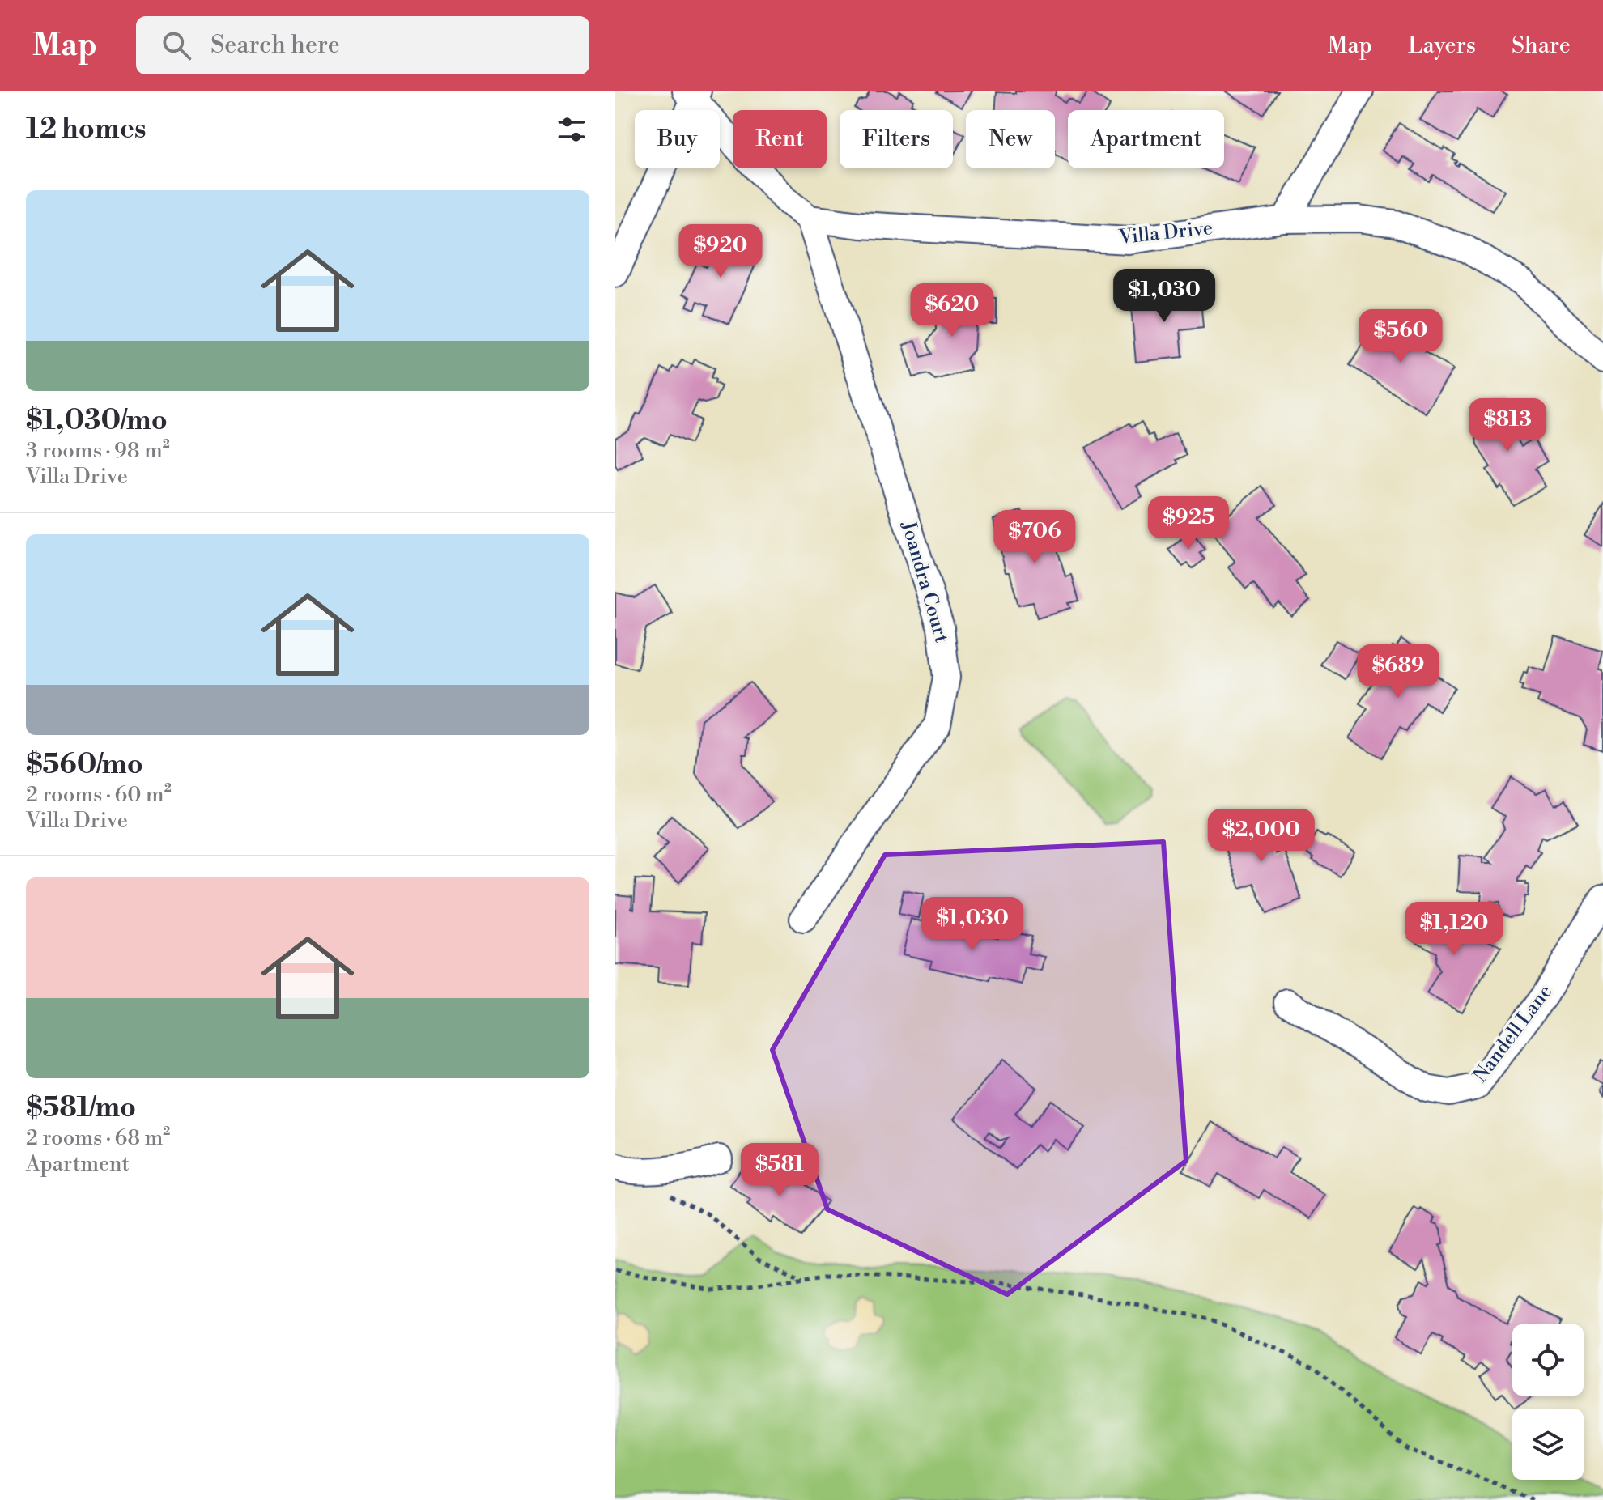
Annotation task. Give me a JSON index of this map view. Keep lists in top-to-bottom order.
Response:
{
  "streets": {
    "street": ["Villa Drive", "Joandra Court", "Nandell Lane"]
  },
  "crossings": [
    ["Villa Drive", "Joandra Court"]
  ],
  "page": {
    "header": "Map",
    "search": "Search here",
    "nav": ["Map", "Layers", "Share"],
    "heading": "12 homes",
    "chip": [
      "Buy",
      "Rent",
      "Filters",
      "New",
      "Apartment"
    ],
    "list": [
      {
        "name": "$1,030/mo",
        "note": "3 rooms · 98 m² · Villa Drive"
      },
      {
        "name": "$560/mo",
        "note": "2 rooms · 60 m² · Villa Drive"
      },
      {
        "name": "$581/mo",
        "note": "2 rooms · 68 m² · Apartment"
      }
    ],
    "price": [
      "$920",
      "$1,030",
      "$620",
      "$560",
      "$813",
      "$925",
      "$706",
      "$689",
      "$2,000",
      "$1,030",
      "$1,120",
      "$581"
    ]
  }
}
